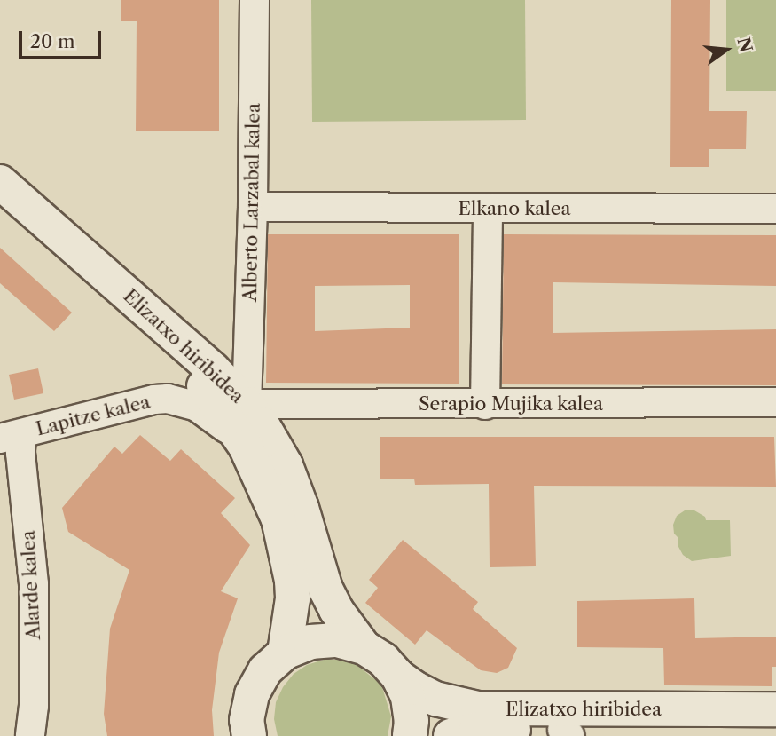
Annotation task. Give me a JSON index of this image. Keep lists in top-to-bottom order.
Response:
{
  "streets": {
    "main road": ["Elizatxo hiribidea"],
    "street": [
      "Alberto Larzabal kalea",
      "Elkano kalea",
      "Serapio Mujika kalea",
      "Lapitze kalea",
      "Alarde kalea"
    ]
  },
  "crossings": [
    ["Alberto Larzabal kalea", "Elkano kalea"],
    ["Alberto Larzabal kalea", "Elizatxo hiribidea"],
    ["Alberto Larzabal kalea", "Serapio Mujika kalea"],
    ["Elizatxo hiribidea", "Serapio Mujika kalea"],
    ["Elizatxo hiribidea", "Lapitze kalea"],
    ["Lapitze kalea", "Alarde kalea"]
  ],
  "scale_bar": "20 m",
  "north": "right"
}
